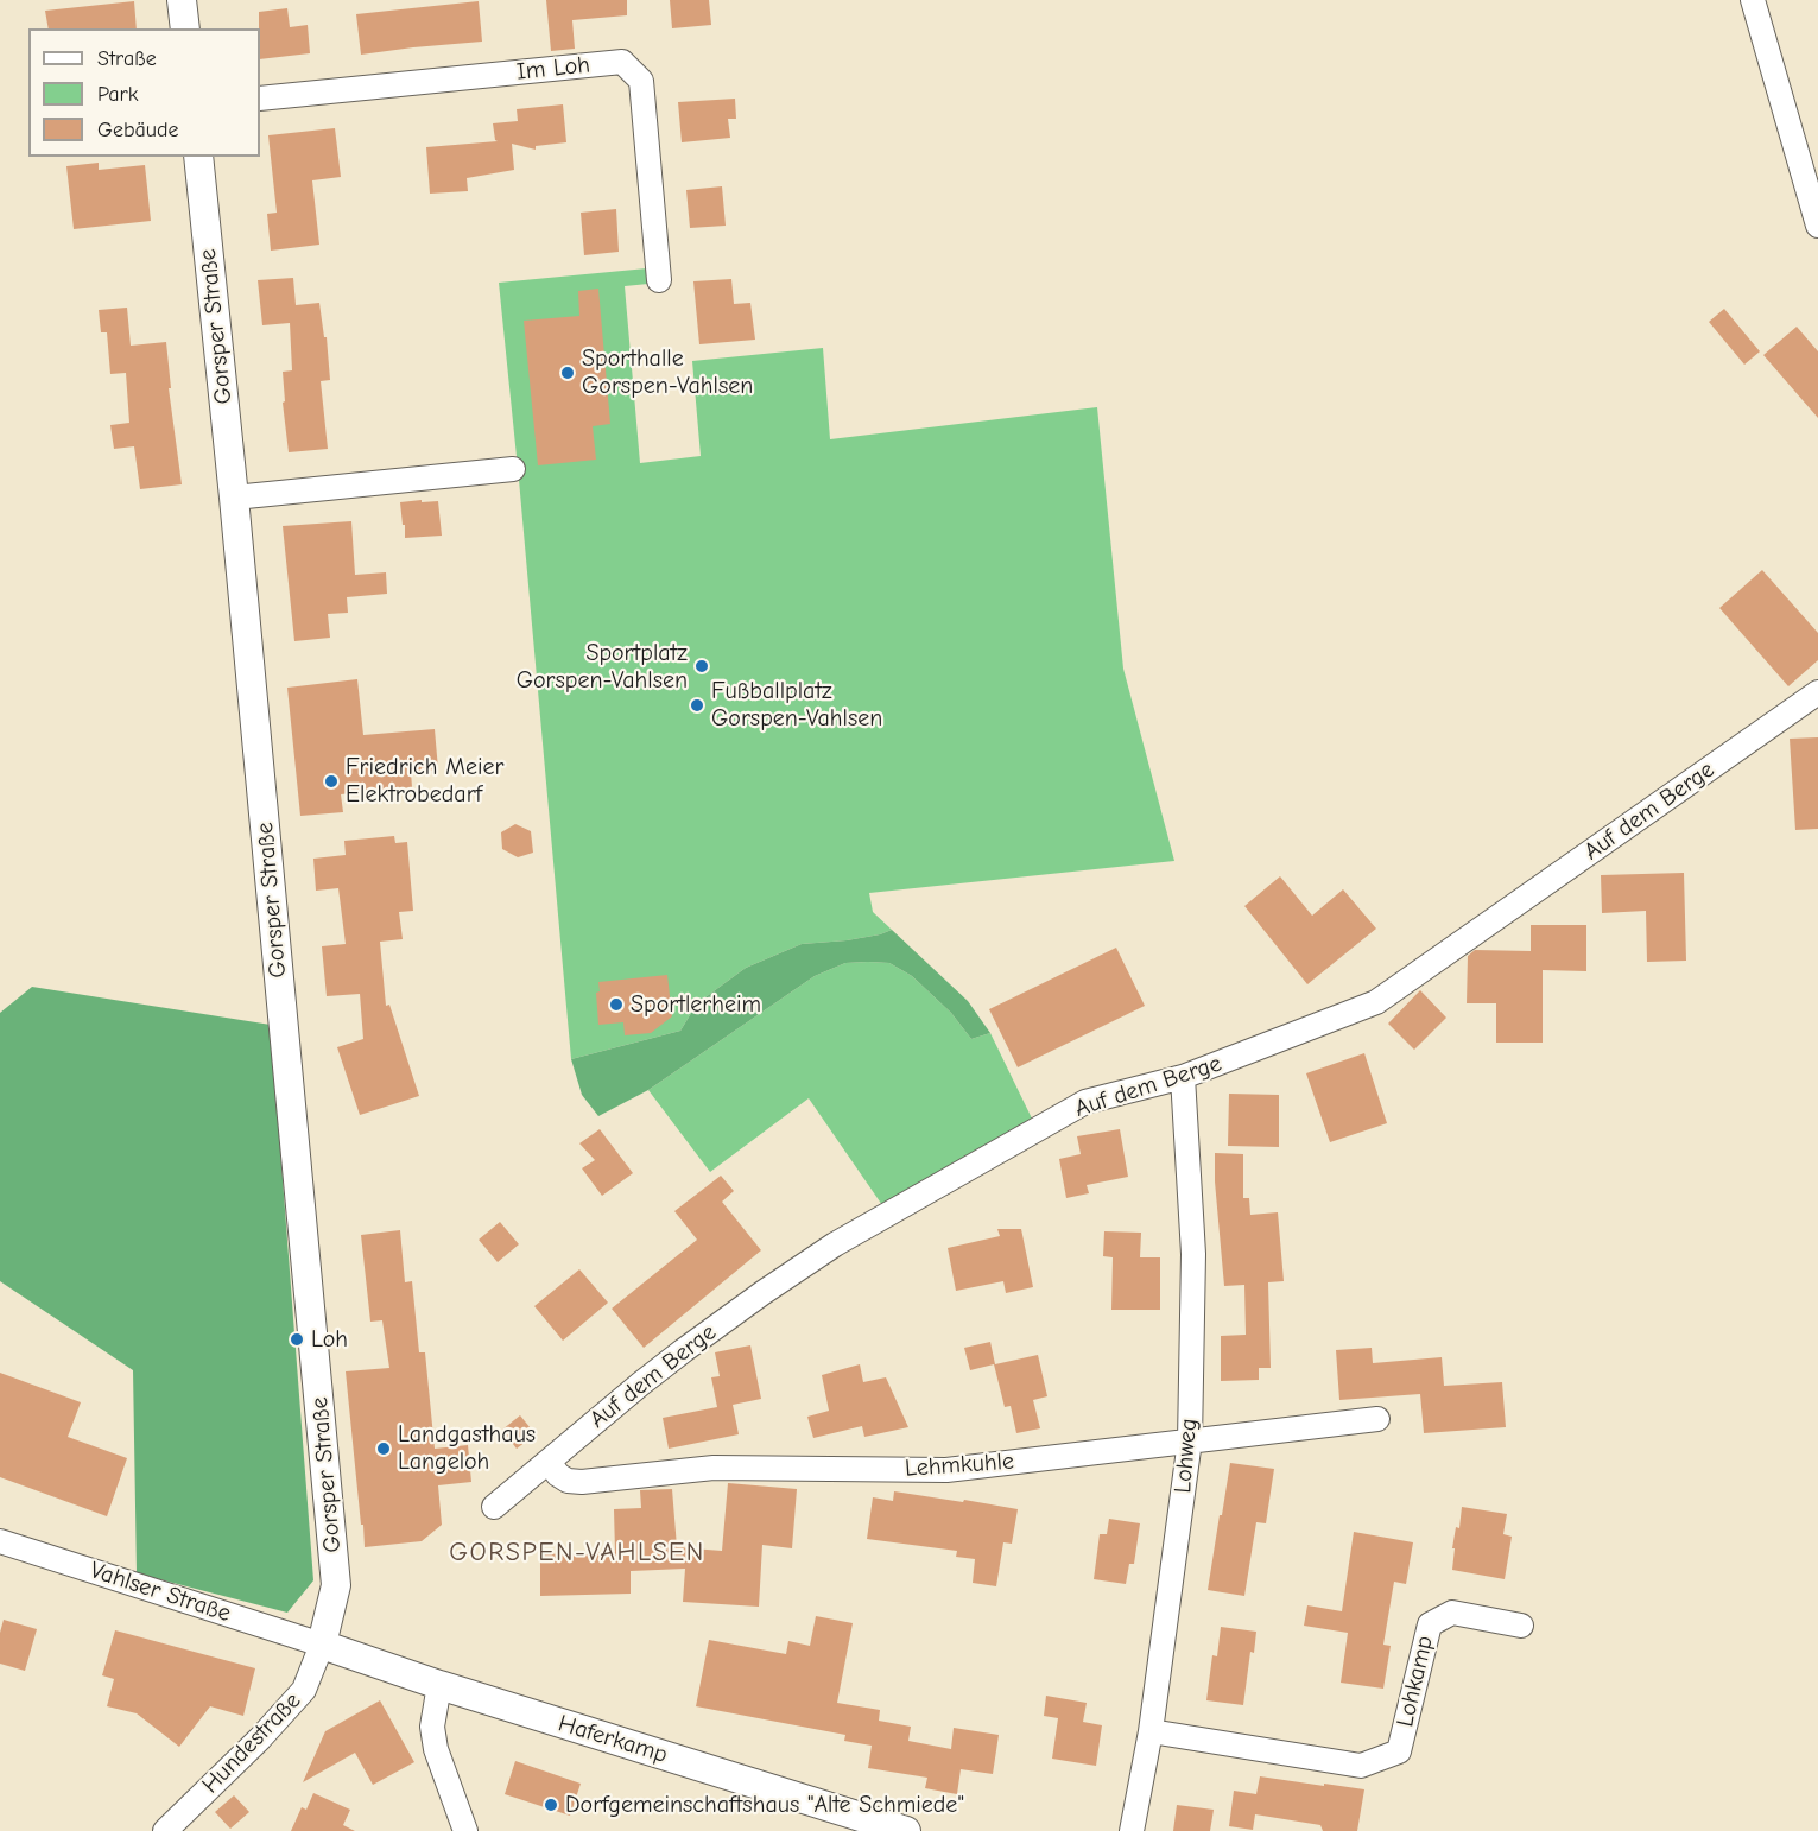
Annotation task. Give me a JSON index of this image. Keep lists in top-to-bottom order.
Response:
{
  "streets": {
    "street": [
      "Im Loh",
      "Gorsper Straße",
      "Auf dem Berge",
      "Lohweg",
      "Lehmkuhle",
      "Vahlser Straße",
      "Lohkamp",
      "Haferkamp",
      "Hundestraße"
    ]
  },
  "crossings": [
    ["Gorsper Straße", "Vahlser Straße"],
    ["Gorsper Straße", "Haferkamp"],
    ["Gorsper Straße", "Hundestraße"],
    ["Auf dem Berge", "Lohweg"],
    ["Auf dem Berge", "Lehmkuhle"],
    ["Lohweg", "Lehmkuhle"],
    ["Lohweg", "Lohkamp"],
    ["Vahlser Straße", "Haferkamp"],
    ["Vahlser Straße", "Hundestraße"],
    ["Haferkamp", "Hundestraße"]
  ],
  "districts": ["GORSPEN-VAHLSEN"],
  "places": [
    "Sporthalle Gorspen-Vahlsen",
    "Sportplatz Gorspen-Vahlsen",
    "Fußballplatz Gorspen-Vahlsen",
    "Friedrich Meier Elektrobedarf",
    "Sportlerheim",
    "Loh",
    "Landgasthaus Langeloh",
    "Dorfgemeinschaftshaus \"Alte Schmiede\""
  ],
  "legend": ["Straße", "Park", "Gebäude"]
}
